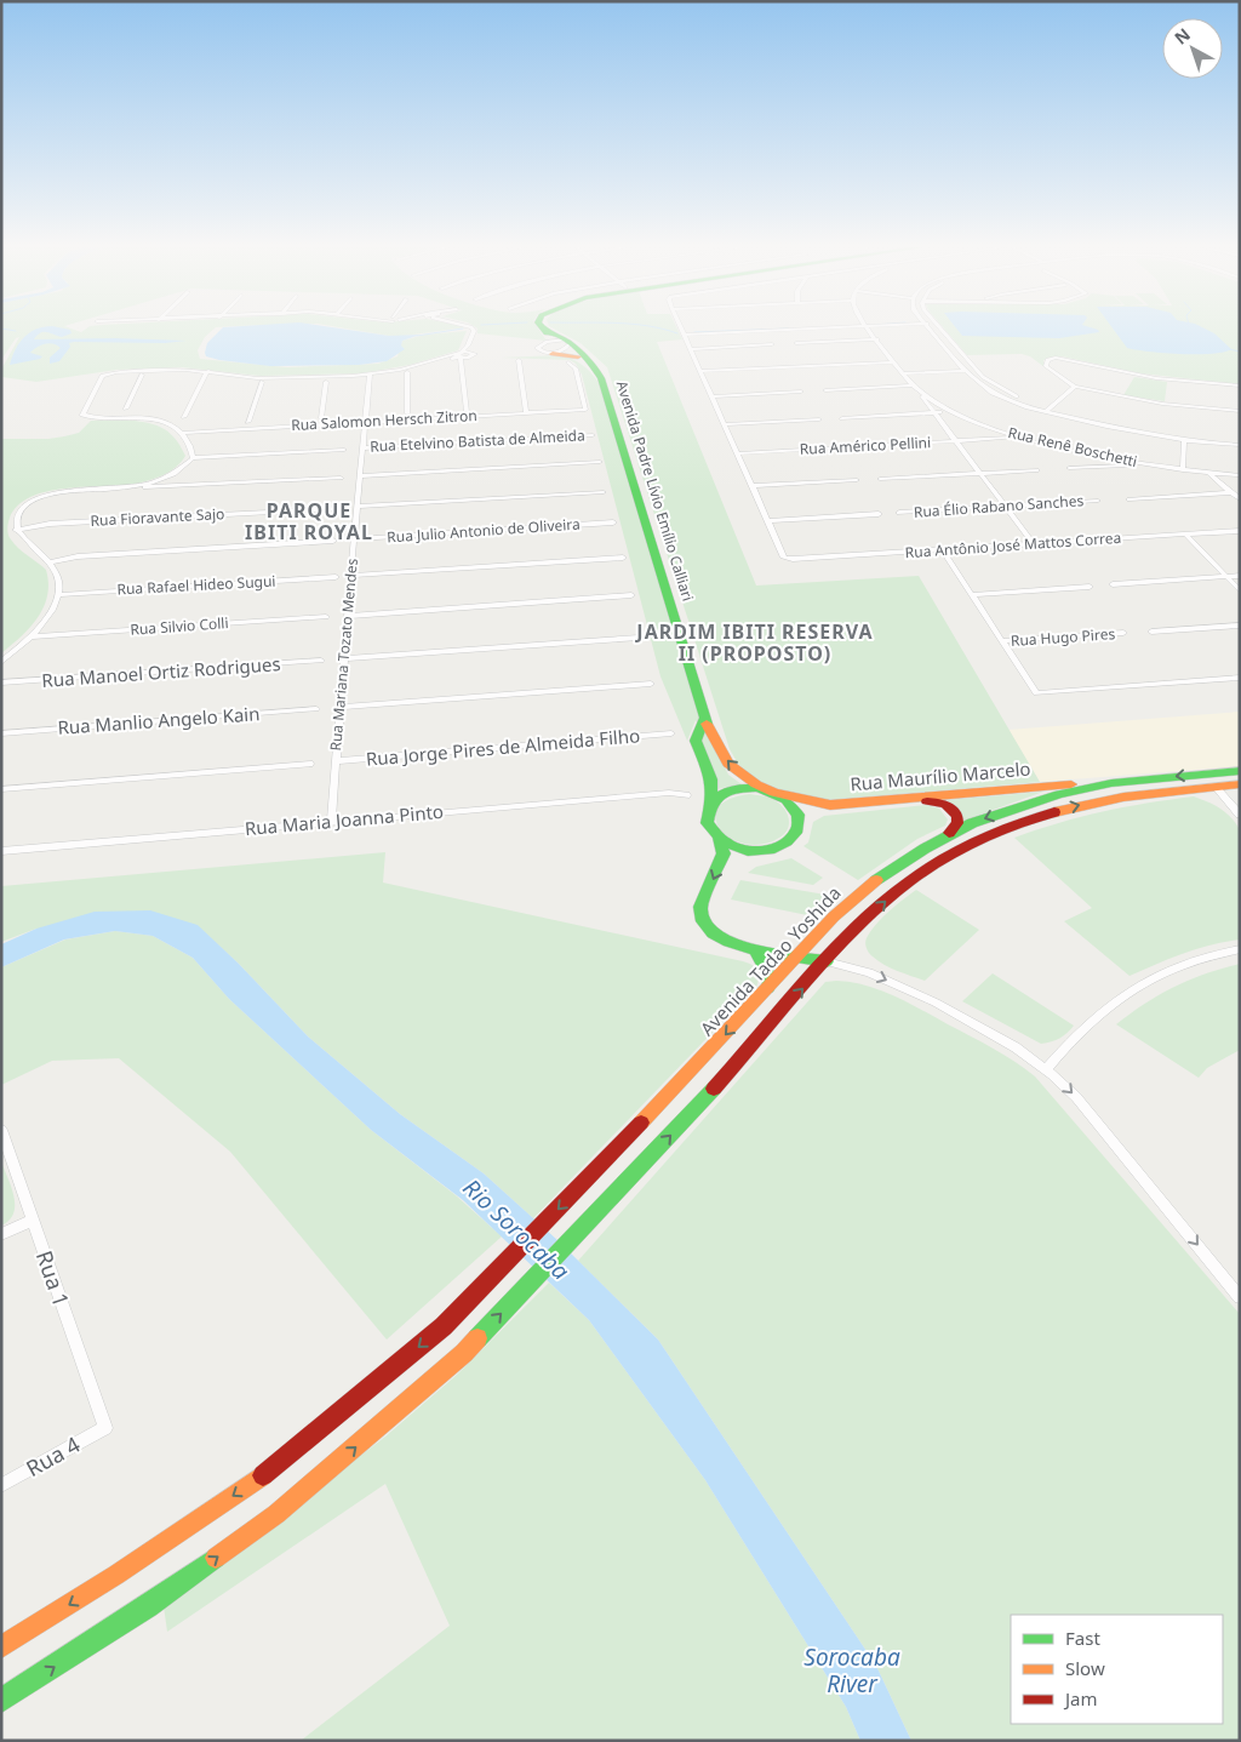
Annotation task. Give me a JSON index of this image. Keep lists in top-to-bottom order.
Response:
{
  "streets": {
    "street": [
      "Rua Salomon Hersch Zitron",
      "Rua Etelvino Batista de Almeida",
      "Rua Américo Pellini",
      "Rua Renê Boschetti",
      "Avenida Padre Lívio Emílio Calliari",
      "Rua Élio Rabano Sanches",
      "Rua Fioravante Sajo",
      "Rua Julio Antonio de Oliveira",
      "Rua Antônio José Mattos Correa",
      "Rua Rafael Hideo Sugui",
      "Rua Silvio Colli",
      "Rua Hugo Pires",
      "Rua Mariana Tozato Mendes",
      "Rua Manoel Ortiz Rodrigues",
      "Rua Manlio Angelo Kain",
      "Rua Jorge Pires de Almeida Filho",
      "Rua Maurílio Marcelo",
      "Rua Maria Joanna Pinto",
      "Avenida Tadao Yoshida",
      "Rua 1",
      "Rua 4"
    ]
  },
  "crossings": [
    ["Rua Salomon Hersch Zitron", "Avenida Padre Lívio Emílio Calliari"],
    ["Rua Salomon Hersch Zitron", "Rua Mariana Tozato Mendes"],
    ["Rua Etelvino Batista de Almeida", "Rua Mariana Tozato Mendes"],
    ["Rua Américo Pellini", "Rua Renê Boschetti"],
    ["Avenida Padre Lívio Emílio Calliari", "Rua Maurílio Marcelo"],
    ["Rua Julio Antonio de Oliveira", "Rua Mariana Tozato Mendes"],
    ["Rua Mariana Tozato Mendes", "Rua Jorge Pires de Almeida Filho"],
    ["Rua Mariana Tozato Mendes", "Rua Maria Joanna Pinto"],
    ["Rua Maurílio Marcelo", "Avenida Tadao Yoshida"],
    ["Rua 1", "Rua 4"]
  ],
  "districts": ["PARQUE IBITI ROYAL", "JARDIM IBITI RESERVA II (PROPOSTO)"],
  "water": ["Rio Sorocaba", "Sorocaba River"],
  "legend": ["Fast", "Slow", "Jam"],
  "north": "top left"
}
